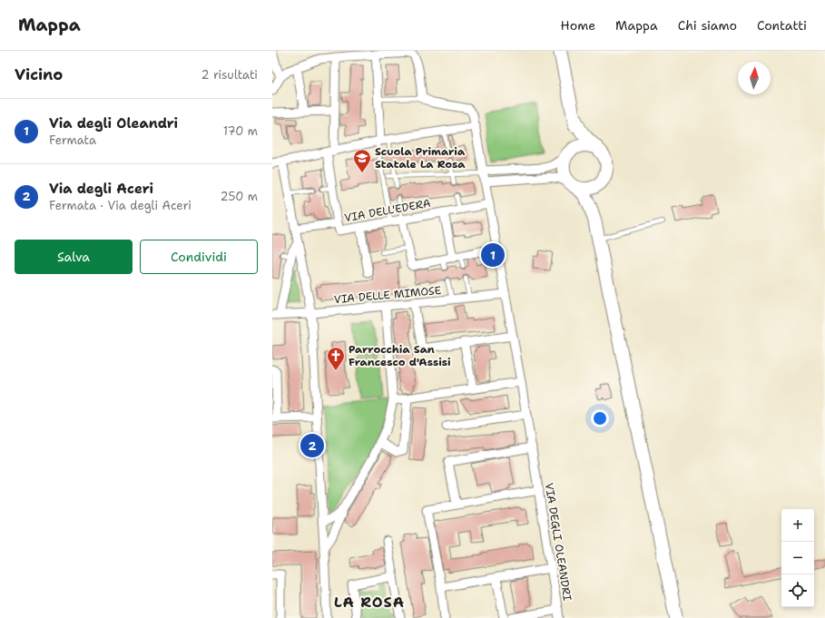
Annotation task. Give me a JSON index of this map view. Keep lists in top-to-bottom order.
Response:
{
  "streets": {
    "street": ["VIA DELL'EDERA", "VIA DELLE MIMOSE", "VIA DEGLI OLEANDRI"]
  },
  "crossings": [
    ["VIA DELL'EDERA", "VIA DEGLI OLEANDRI"],
    ["VIA DELLE MIMOSE", "VIA DEGLI OLEANDRI"]
  ],
  "districts": ["LA ROSA"],
  "places": {
    "school or university": ["Scuola Primaria Statale La Rosa"],
    "church": ["Parrocchia San Francesco d'Assisi"]
  },
  "north": "top",
  "page": {
    "header": "Mappa",
    "nav": [
      "Home",
      "Mappa",
      "Chi siamo",
      "Contatti"
    ],
    "heading": ["Vicino", "2 risultati"],
    "list": [
      {
        "mark": "1",
        "name": "Via degli Oleandri",
        "note": "Fermata",
        "value": "170 m"
      },
      {
        "mark": "2",
        "name": "Via degli Aceri",
        "note": "Fermata · Via degli Aceri",
        "value": "250 m"
      }
    ],
    "buttons": ["Salva", "Condividi"],
    "pins": ["1", "2"],
    "map_buttons": ["+", "−"]
  }
}
